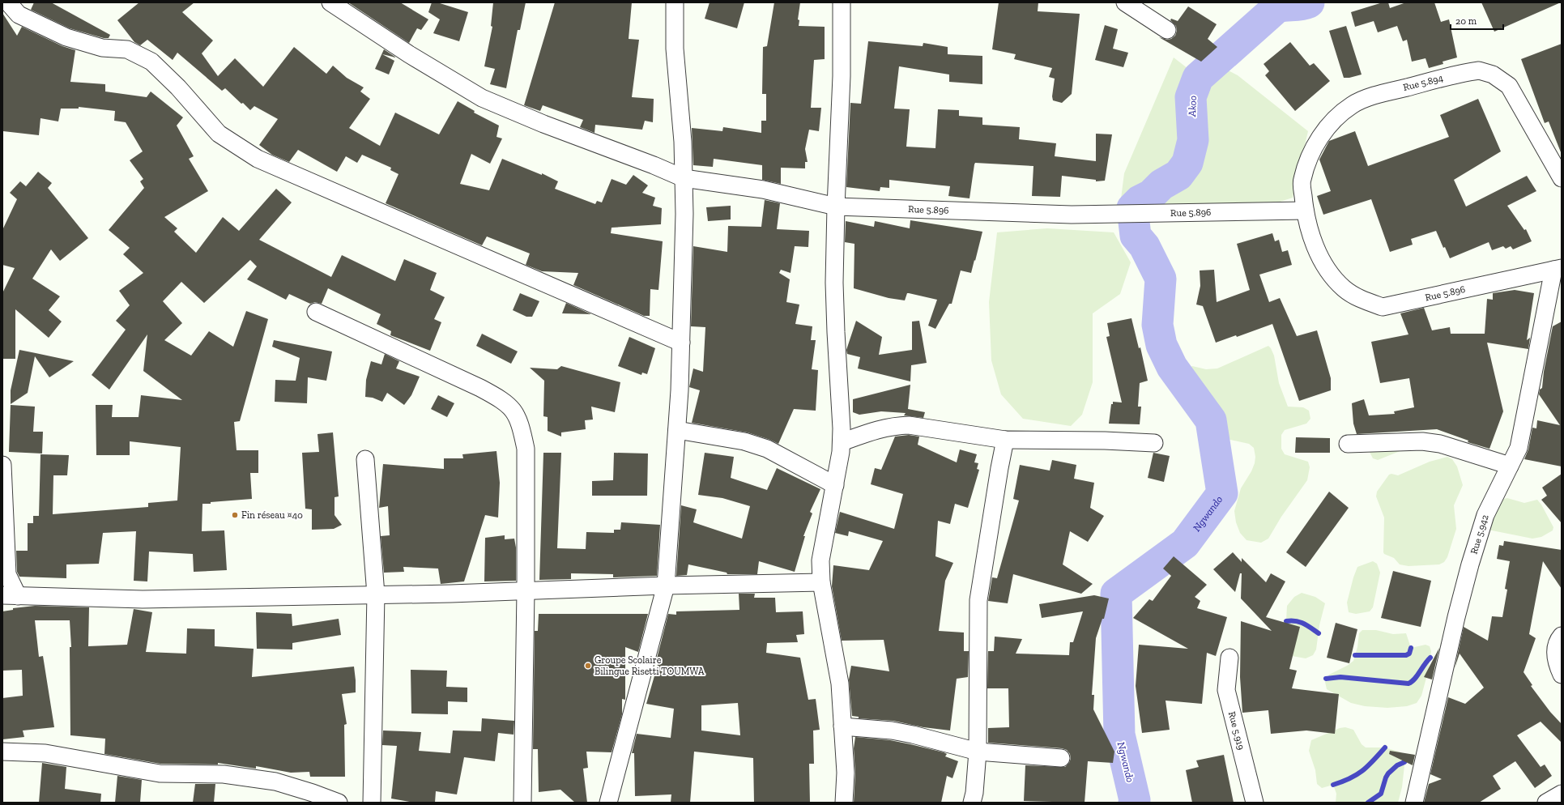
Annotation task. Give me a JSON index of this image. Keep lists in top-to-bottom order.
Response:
{
  "streets": {
    "street": [
      "Rue 5.894",
      "Rue 5.896",
      "Rue 5.942",
      "Rue 5.919"
    ]
  },
  "crossings": [
    ["Rue 5.894", "Rue 5.896"],
    ["Rue 5.896", "Rue 5.942"]
  ],
  "water": ["Akoo", "Ngwando"],
  "places": ["Fin réseau ¤40", "Groupe Scolaire Bilingue Risetti TOUMWA"],
  "scale_bar": "20 m"
}
